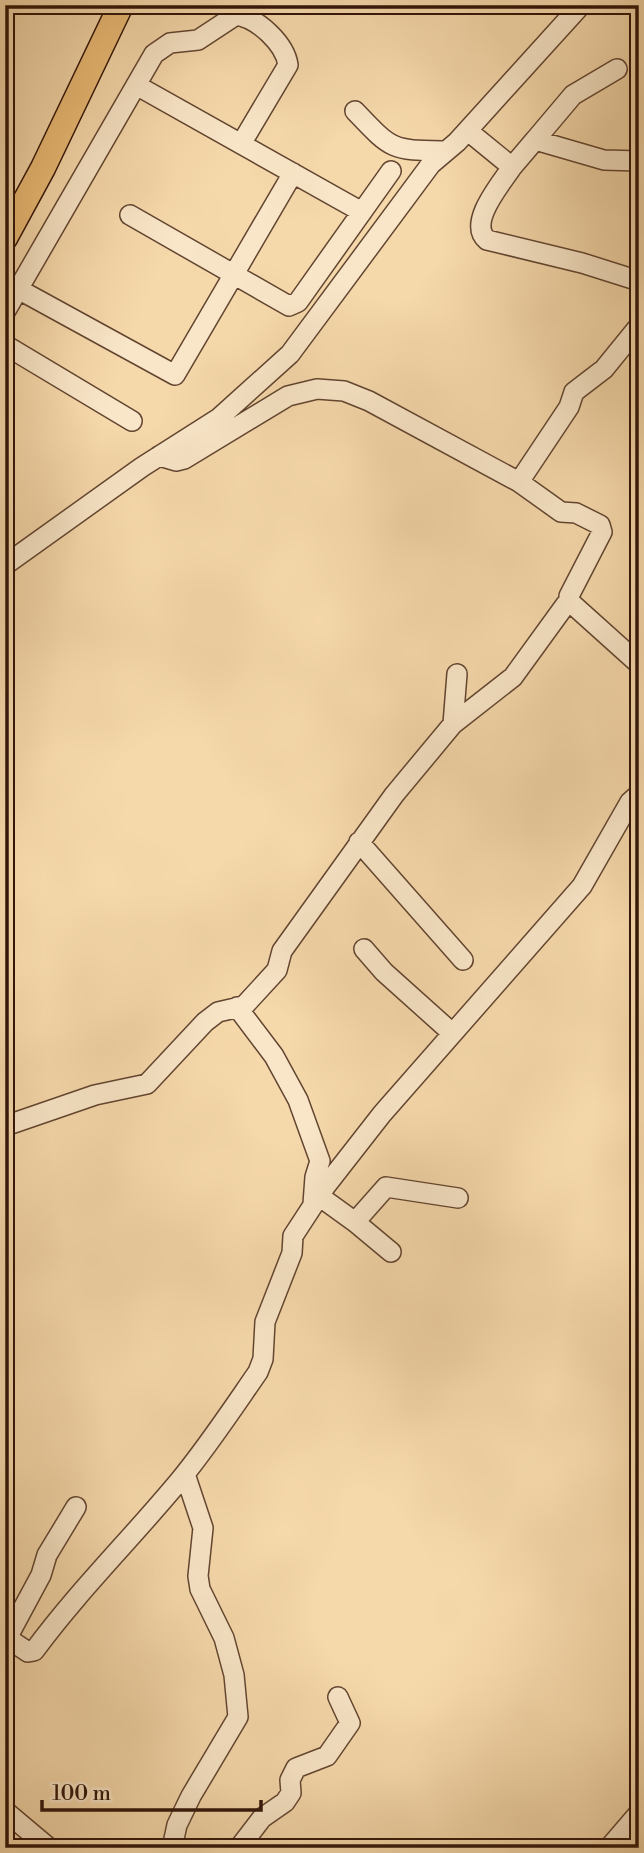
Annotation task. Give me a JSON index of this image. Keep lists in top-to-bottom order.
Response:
{
  "scale_bar": "100 m"
}
